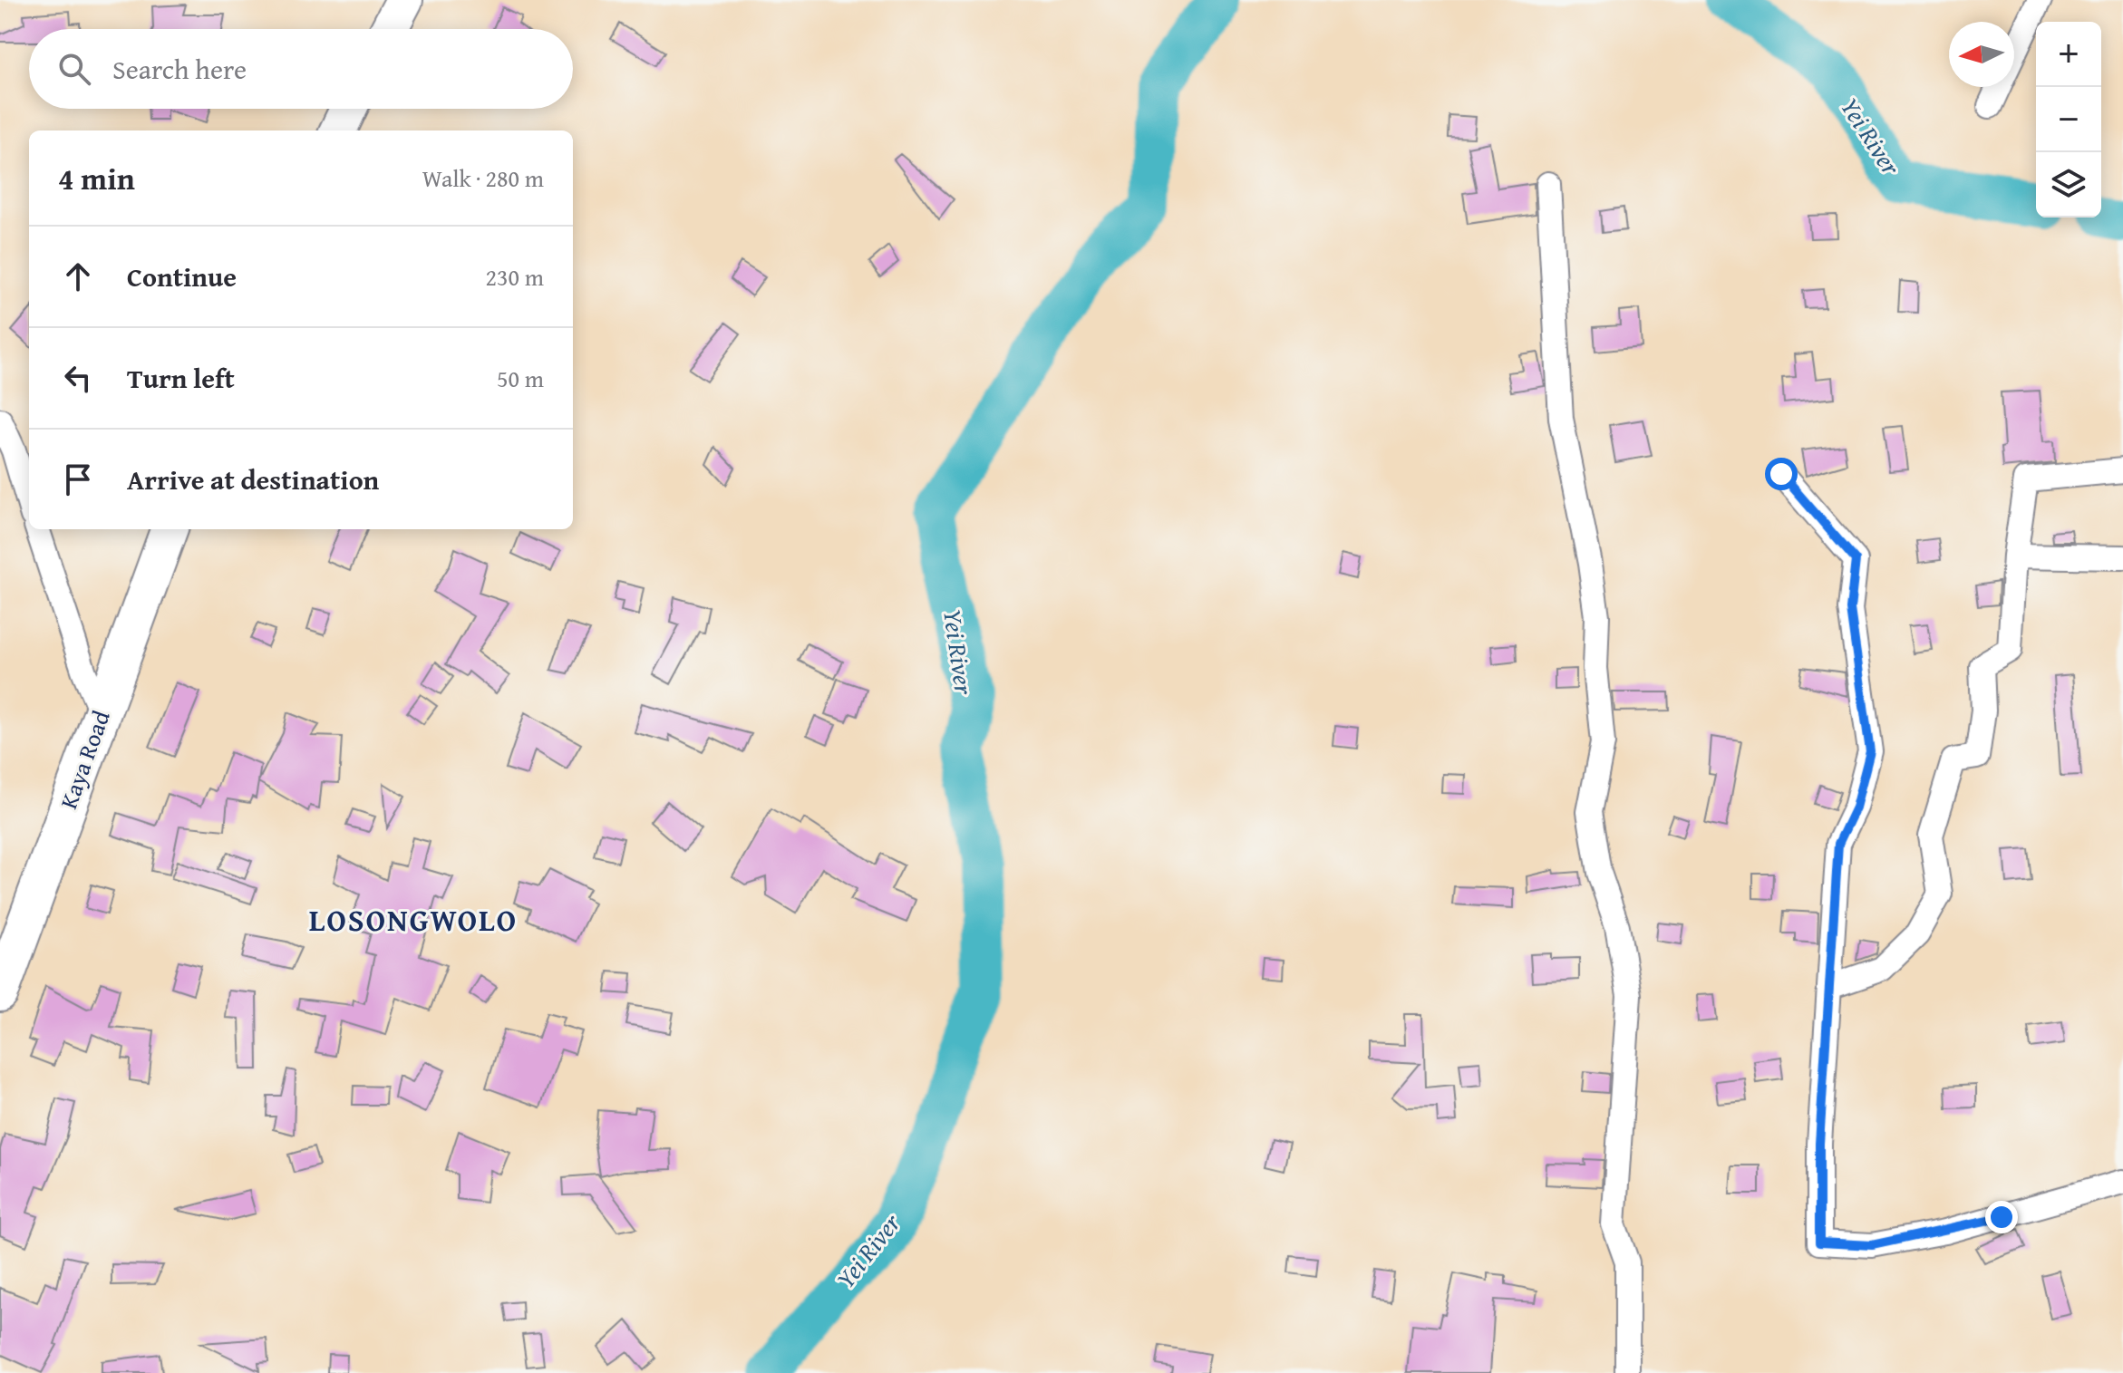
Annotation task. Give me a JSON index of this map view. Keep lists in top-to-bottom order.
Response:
{
  "streets": {
    "main road": ["Kaya Road"]
  },
  "districts": ["LOSONGWOLO"],
  "water": ["Yei River"],
  "north": "left",
  "page": {
    "map_buttons": ["+", "−"],
    "search": "Search here",
    "heading": ["4 min", "Walk · 280 m"],
    "list": [
      ["Continue", "230 m"],
      ["Turn left", "50 m"],
      "Arrive at destination"
    ]
  }
}
